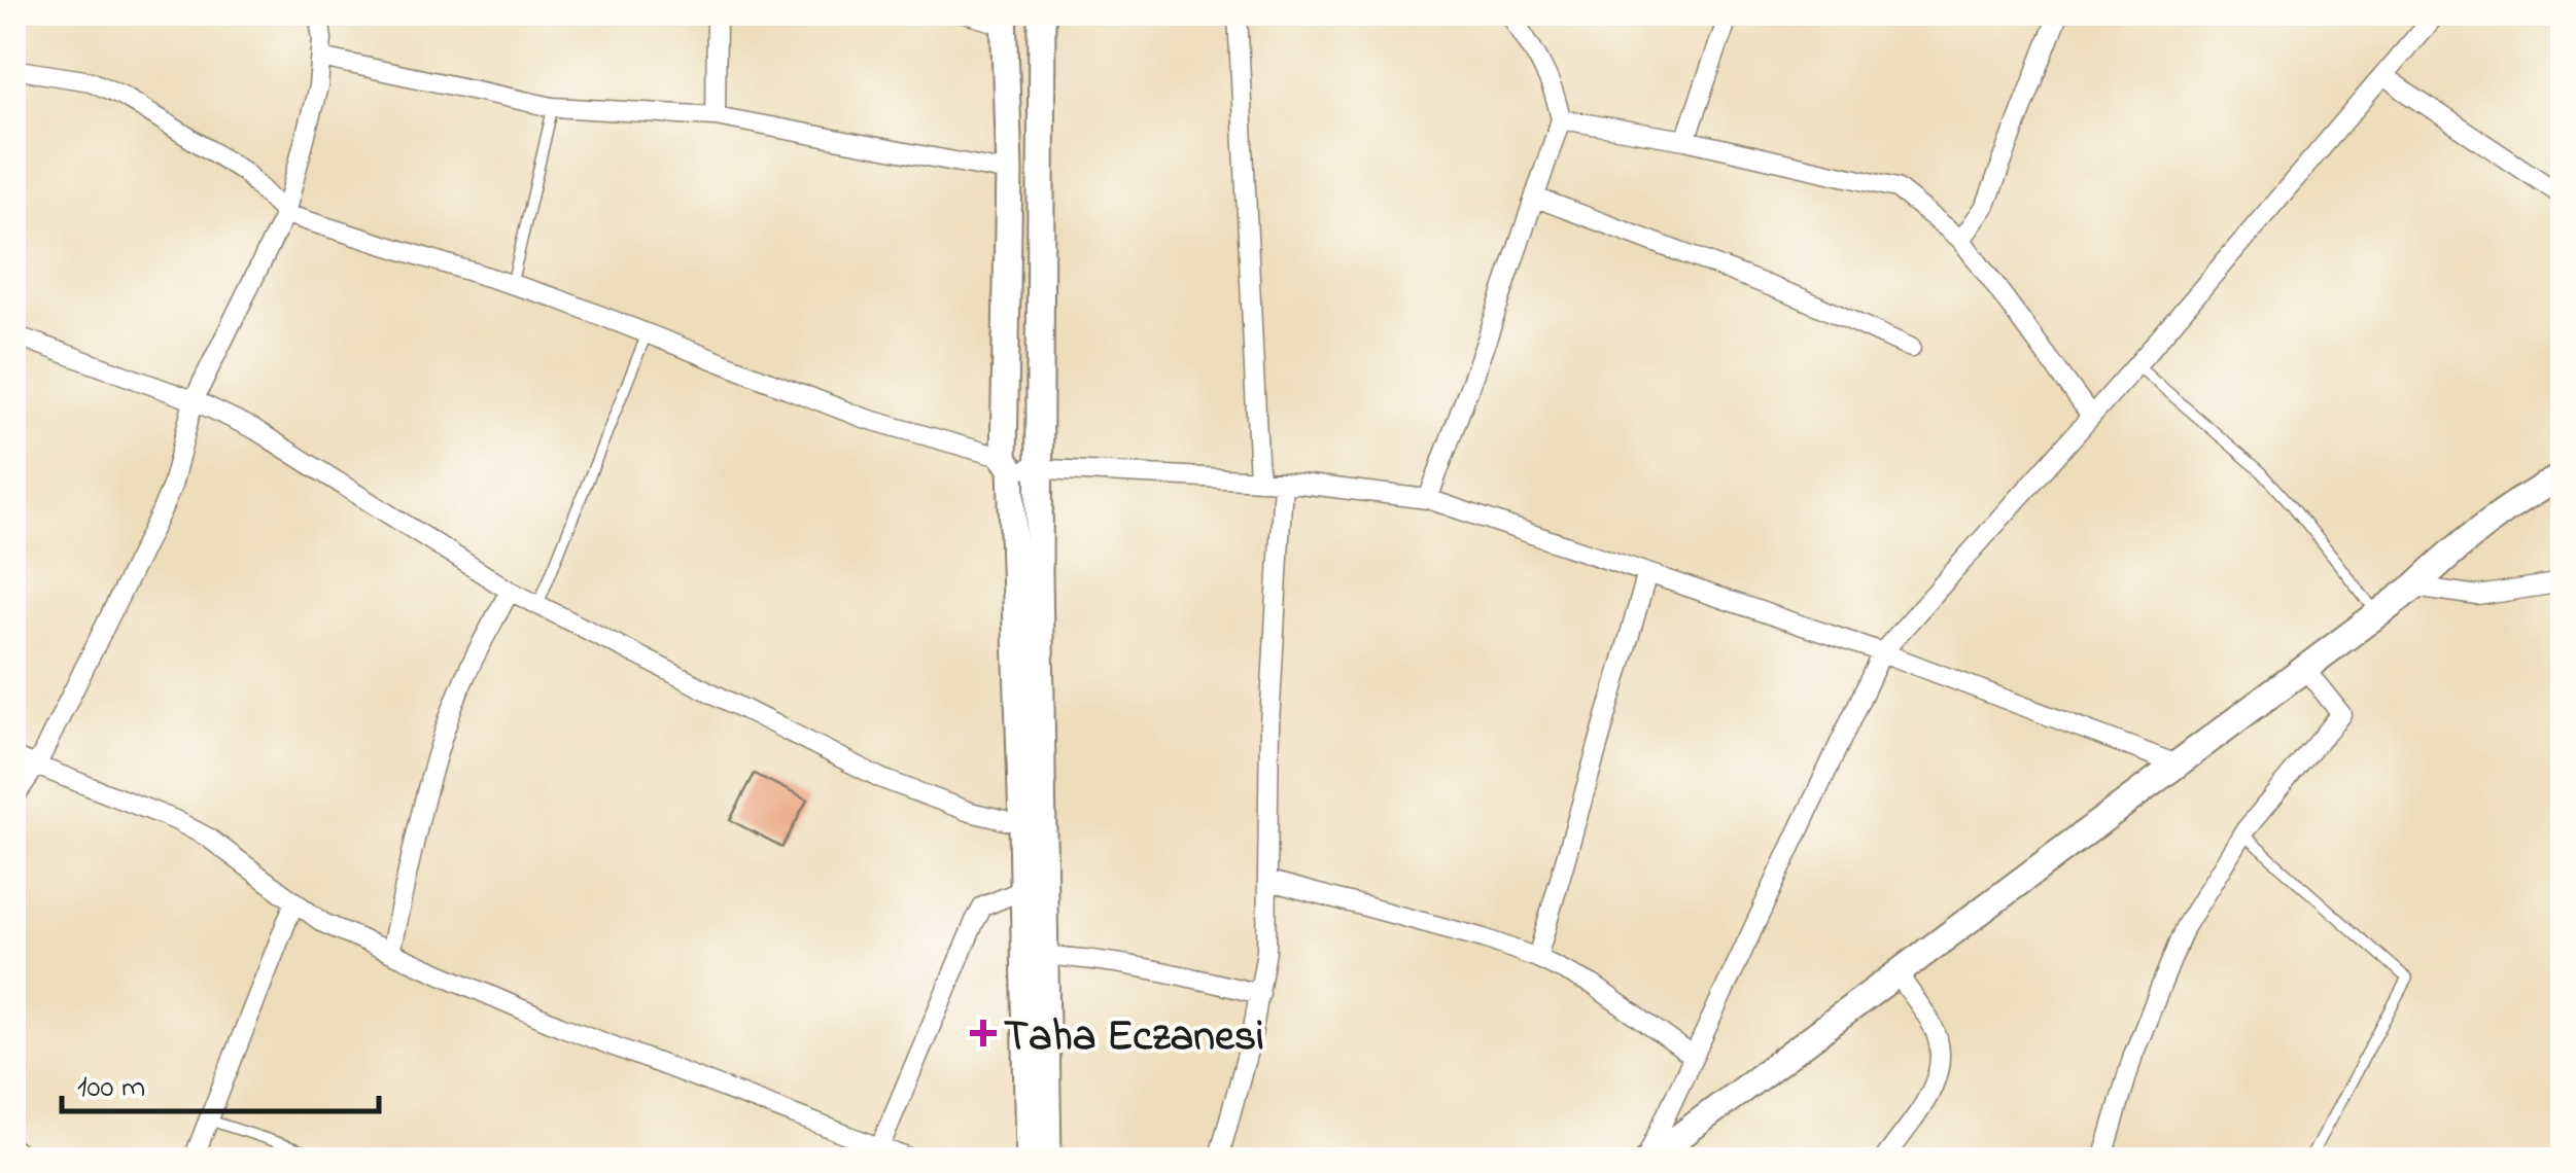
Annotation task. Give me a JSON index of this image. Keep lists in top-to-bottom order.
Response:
{
  "places": {
    "health": ["Taha Eczanesi"]
  },
  "scale_bar": "100 m"
}
